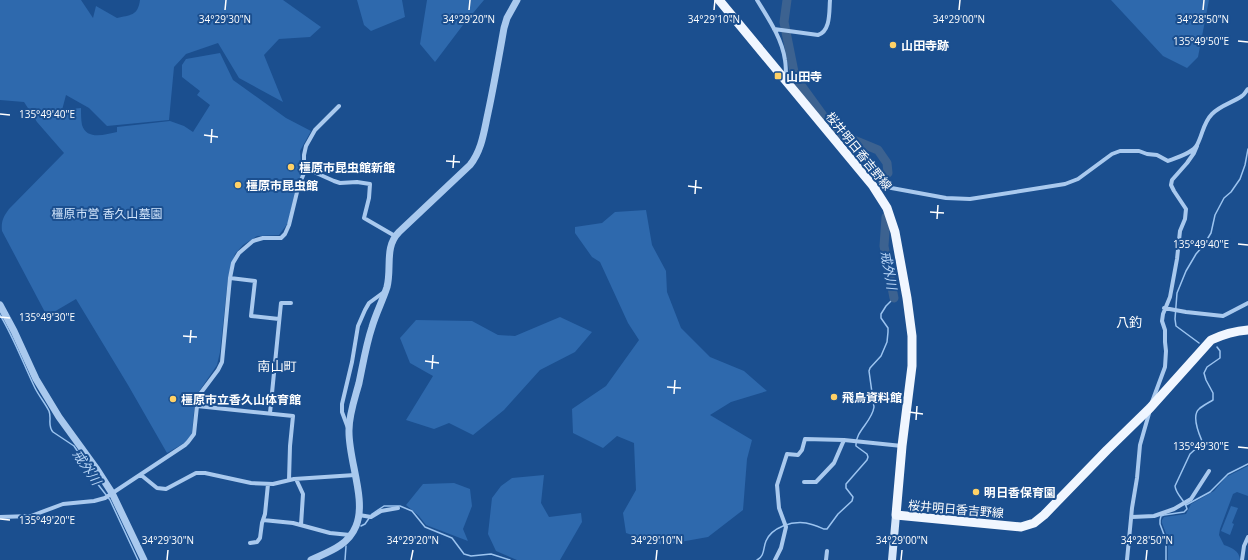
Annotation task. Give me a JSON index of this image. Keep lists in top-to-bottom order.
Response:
{
  "streets": {
    "main road": ["桜井明日香吉野線"]
  },
  "districts": ["八釣", "南山町"],
  "water": ["戒外川"],
  "parks": ["橿原市営 香久山墓園"],
  "places": {
    "other": [
      "山田寺跡",
      "橿原市昆虫館新館",
      "橿原市昆虫館",
      "飛鳥資料館",
      "橿原市立香久山体育館",
      "明日香保育園"
    ],
    "transit": ["山田寺"]
  },
  "coordinates": [
    "34°29'30\"N",
    "34°29'20\"N",
    "34°29'10\"N",
    "34°29'00\"N",
    "34°28'50\"N",
    "135°49'50\"E",
    "135°49'40\"E",
    "135°49'30\"E",
    "135°49'20\"E"
  ]
}
